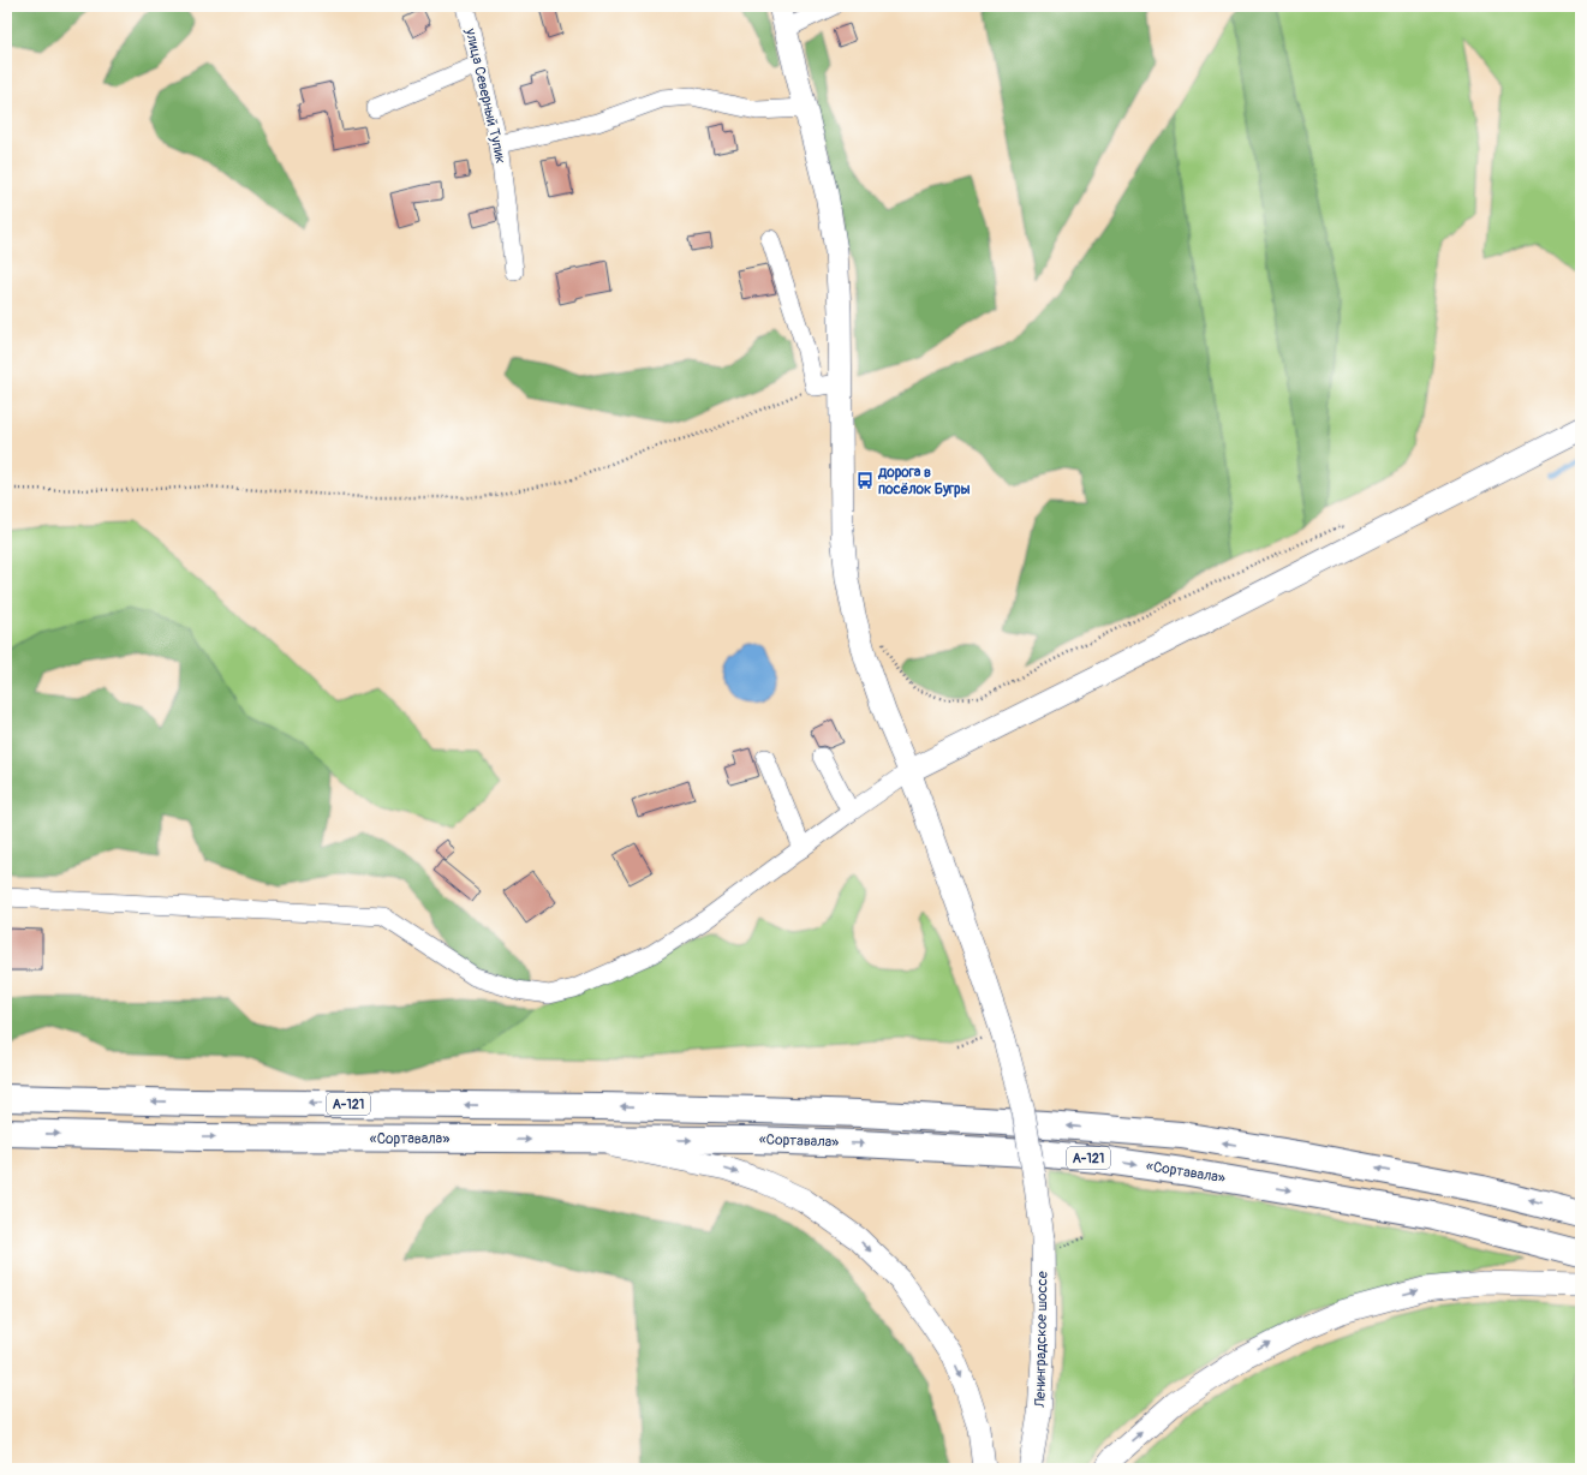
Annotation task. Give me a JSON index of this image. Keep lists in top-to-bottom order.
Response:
{
  "streets": {
    "highway": ["А-121", "«Сортавала»"],
    "main road": ["Ленинградское шоссе"],
    "street": ["улица Северный Тупик"]
  },
  "places": {
    "bus stop": ["дорога в посёлок Бугры"]
  }
}
